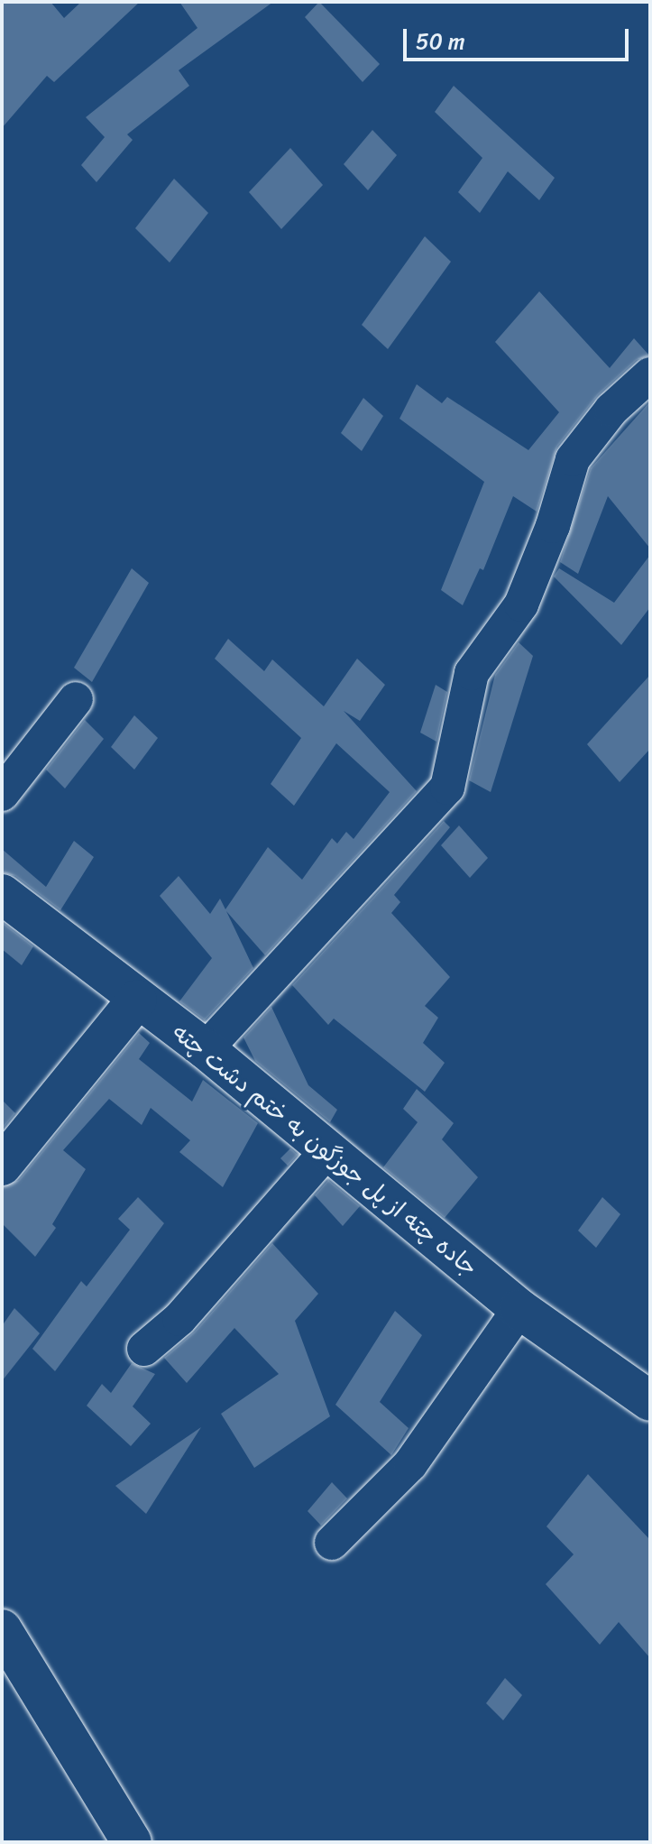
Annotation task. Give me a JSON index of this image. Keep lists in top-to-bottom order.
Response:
{
  "streets": {
    "street": ["جاده چته از پل جوزگون به ختم دشت چته"]
  },
  "scale_bar": "50 m"
}
